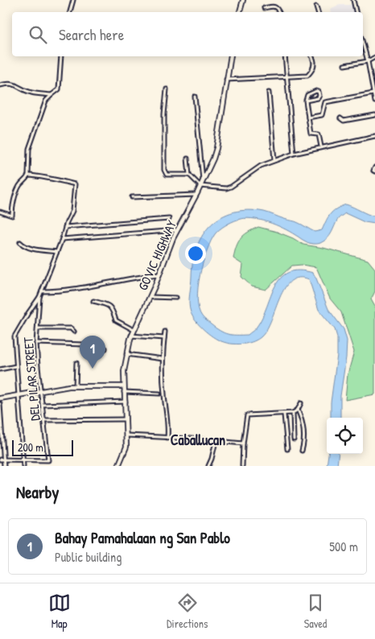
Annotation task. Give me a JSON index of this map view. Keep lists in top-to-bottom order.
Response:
{
  "streets": {
    "main road": ["GOVIC HIGHWAY"],
    "street": ["DEL PILAR STREET"]
  },
  "districts": ["Caballucan"],
  "scale_bar": "200 m",
  "page": {
    "search": "Search here",
    "pins": "1",
    "scale": "200 m",
    "heading": "Nearby",
    "list": [
      {
        "mark": "1",
        "name": "Bahay Pamahalaan ng San Pablo",
        "note": "Public building",
        "value": "500 m"
      }
    ],
    "nav": ["Map", "Directions", "Saved"]
  }
}
